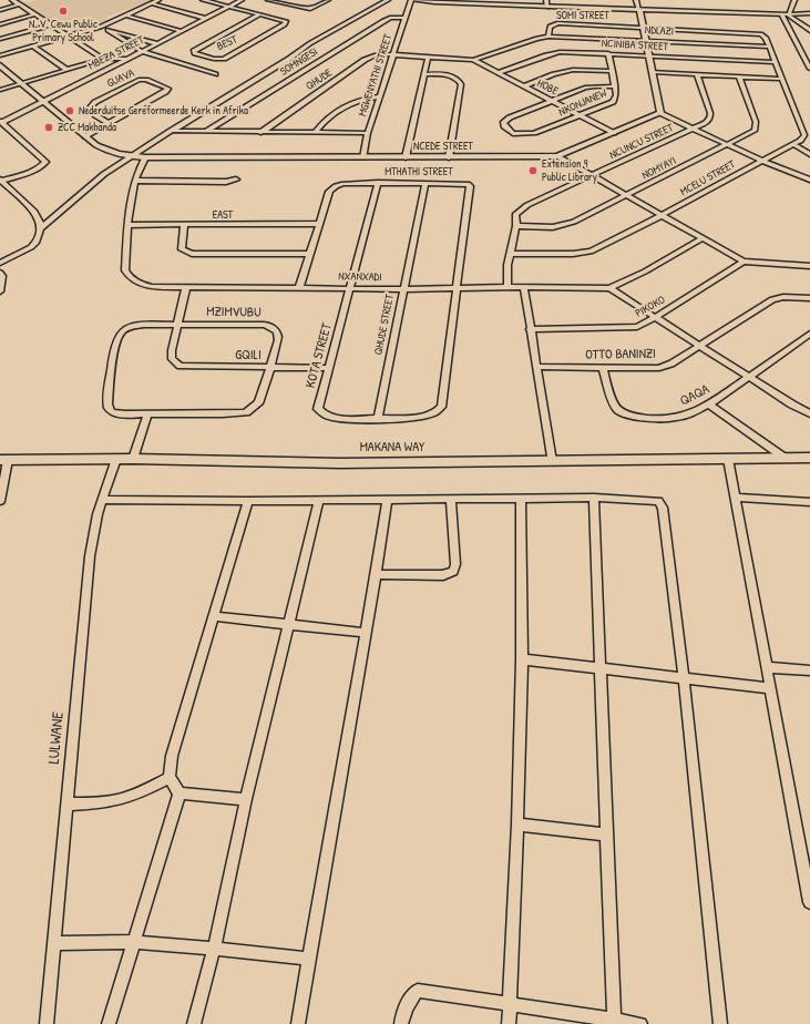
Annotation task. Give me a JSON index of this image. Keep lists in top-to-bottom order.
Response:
{
  "streets": {
    "street": [
      "SOMI STREET",
      "NDLAZI",
      "BEST",
      "NCINIBA STREET",
      "MBEZA STREET",
      "SOMNGESI",
      "MGWENYATHI STREET",
      "GUAVA",
      "QHUDE",
      "HOBE",
      "NKONJANEW",
      "NCUNCU STREET",
      "NCEDE STREET",
      "NOMYAYI",
      "MTHATHI STREET",
      "MCELU STREET",
      "EAST",
      "NXANXADI",
      "PIKOKO",
      "MZIMVUBU",
      "QHUDE STREET",
      "OTTO BANINZI",
      "GQILI",
      "KOTA STREET",
      "QAQA",
      "MAKANA WAY",
      "LULWANE"
    ]
  },
  "crossings": [
    ["SOMI STREET", "NDLAZI"],
    ["SOMI STREET", "MGWENYATHI STREET"],
    ["SOMI STREET", "QHUDE"],
    ["SOMI STREET", "HOBE"],
    ["SOMI STREET", "MCELU STREET"],
    ["NDLAZI", "MCELU STREET"],
    ["BEST", "MBEZA STREET"],
    ["NCINIBA STREET", "HOBE"],
    ["NCINIBA STREET", "NKONJANEW"],
    ["NCINIBA STREET", "MCELU STREET"],
    ["MBEZA STREET", "NCEDE STREET"],
    ["SOMNGESI", "MGWENYATHI STREET"],
    ["MGWENYATHI STREET", "QHUDE"],
    ["MGWENYATHI STREET", "NCEDE STREET"],
    ["GUAVA", "NCEDE STREET"],
    ["HOBE", "NKONJANEW"],
    ["HOBE", "NCEDE STREET"],
    ["NCUNCU STREET", "NOMYAYI"],
    ["NCEDE STREET", "NXANXADI"],
    ["MTHATHI STREET", "EAST"],
    ["MTHATHI STREET", "NXANXADI"],
    ["MTHATHI STREET", "QHUDE STREET"],
    ["MTHATHI STREET", "KOTA STREET"],
    ["EAST", "NXANXADI"],
    ["NXANXADI", "QHUDE STREET"],
    ["NXANXADI", "KOTA STREET"],
    ["MZIMVUBU", "GQILI"],
    ["QHUDE STREET", "KOTA STREET"],
    ["OTTO BANINZI", "QAQA"],
    ["GQILI", "KOTA STREET"],
    ["MAKANA WAY", "LULWANE"]
  ],
  "places": [
    "N. V. Cewu Public Primary School",
    "Nederduitse Gereformeerde Kerk in Afrika",
    "ZCC Makhanda",
    "Extension 9 Public Library"
  ]
}
